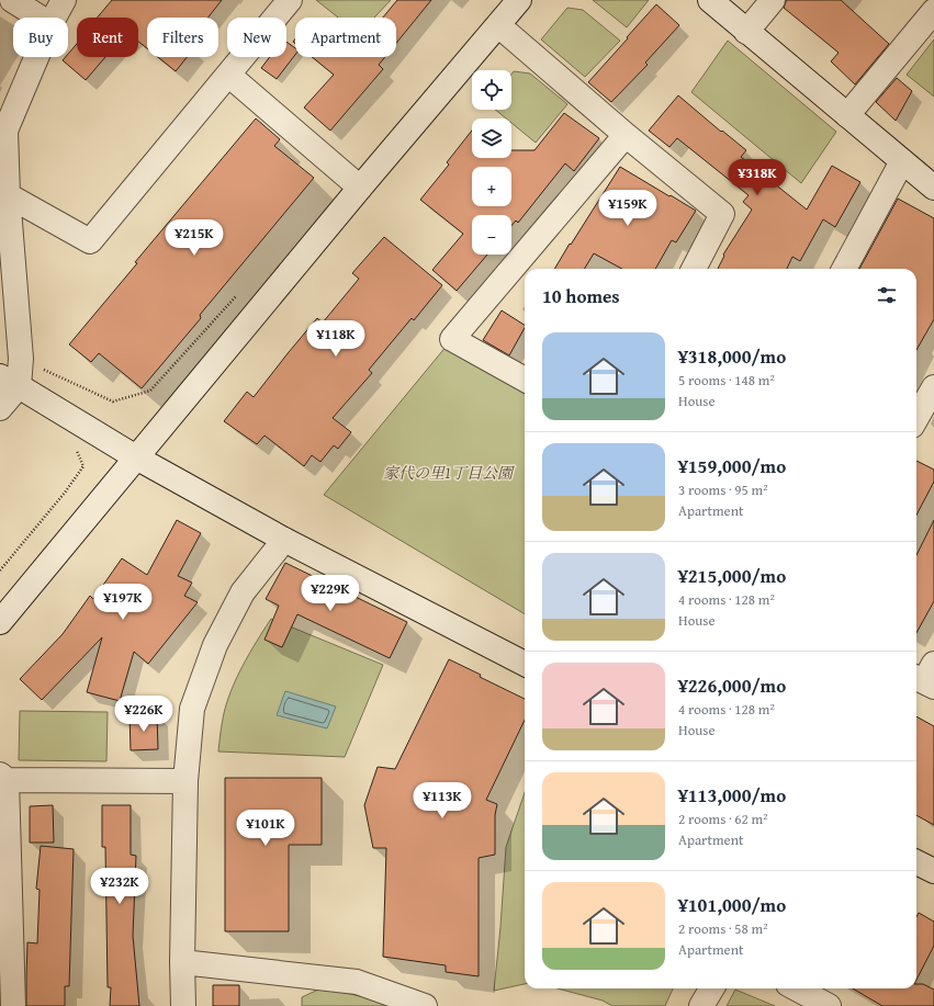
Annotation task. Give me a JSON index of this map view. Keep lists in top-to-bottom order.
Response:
{
  "parks": ["家代の里1丁目公園"],
  "page": {
    "chip": [
      "Buy",
      "Rent",
      "Filters",
      "New",
      "Apartment"
    ],
    "map_buttons": ["+", "−"],
    "price": [
      "¥318K",
      "¥159K",
      "¥215K",
      "¥118K",
      "¥229K",
      "¥197K",
      "¥226K",
      "¥113K",
      "¥101K",
      "¥232K"
    ],
    "heading": "10 homes",
    "list": [
      {
        "name": "¥318,000/mo",
        "note": "5 rooms · 148 m² · House"
      },
      {
        "name": "¥159,000/mo",
        "note": "3 rooms · 95 m² · Apartment"
      },
      {
        "name": "¥215,000/mo",
        "note": "4 rooms · 128 m² · House"
      },
      {
        "name": "¥226,000/mo",
        "note": "4 rooms · 128 m² · House"
      },
      {
        "name": "¥113,000/mo",
        "note": "2 rooms · 62 m² · Apartment"
      },
      {
        "name": "¥101,000/mo",
        "note": "2 rooms · 58 m² · Apartment"
      }
    ]
  }
}
